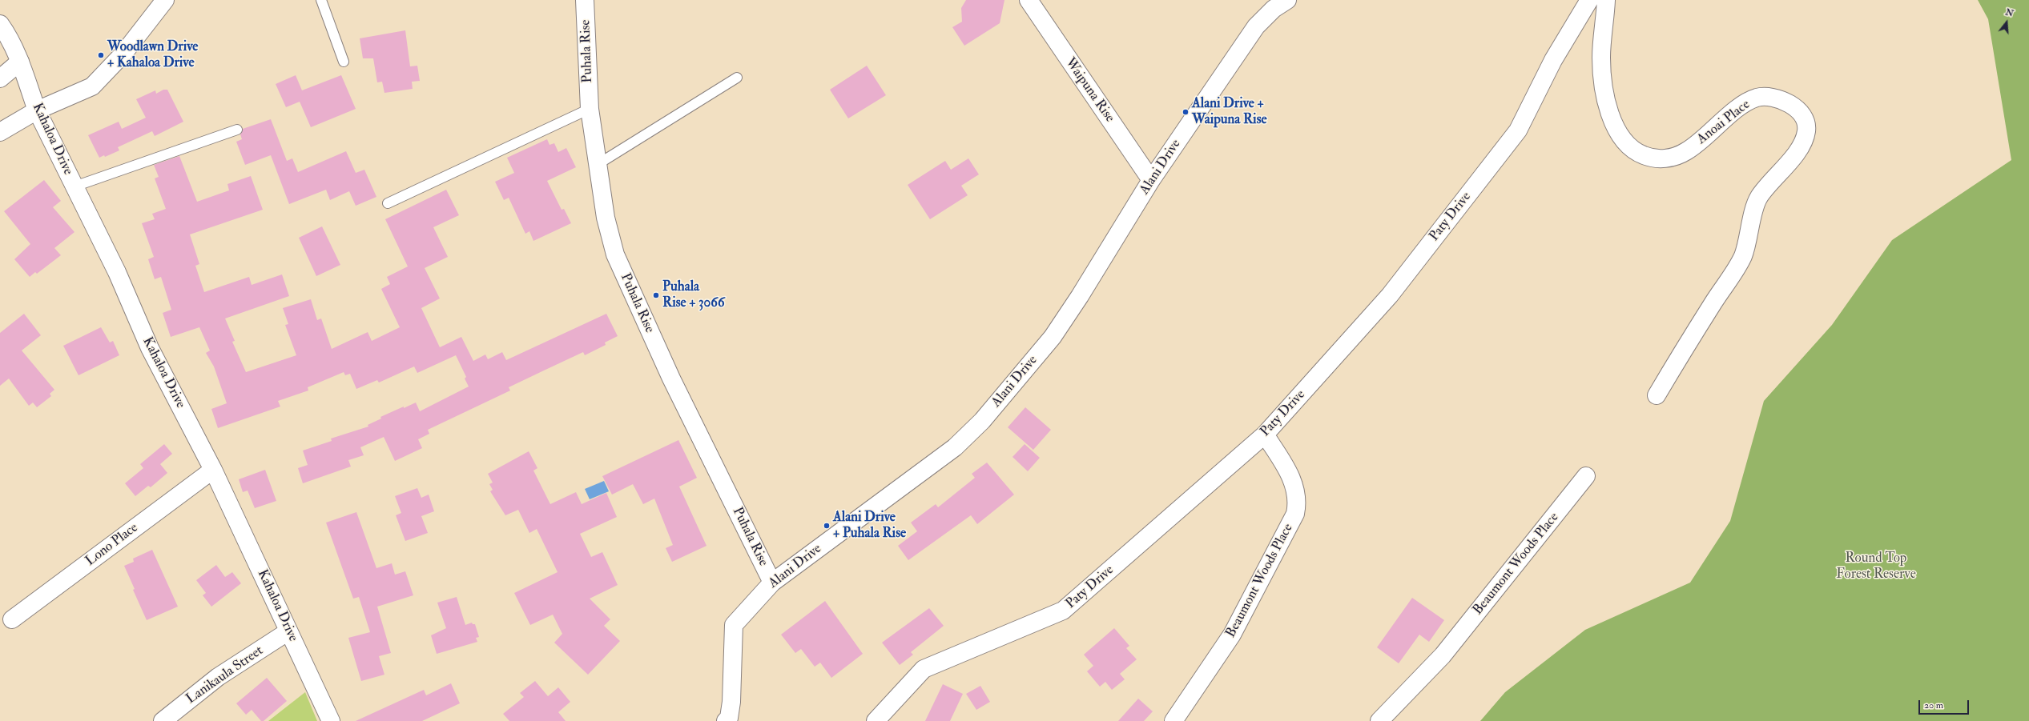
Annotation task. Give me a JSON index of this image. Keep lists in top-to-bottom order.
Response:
{
  "streets": {
    "street": [
      "Puhala Rise",
      "Waipuna Rise",
      "Anoai Place",
      "Kahaloa Drive",
      "Alani Drive",
      "Paty Drive",
      "Lono Place",
      "Beaumont Woods Place",
      "Lanikaula Street"
    ]
  },
  "crossings": [
    ["Puhala Rise", "Alani Drive"],
    ["Waipuna Rise", "Alani Drive"],
    ["Kahaloa Drive", "Lono Place"],
    ["Kahaloa Drive", "Lanikaula Street"],
    ["Paty Drive", "Beaumont Woods Place"]
  ],
  "parks": ["Round Top Forest Reserve"],
  "places": [
    "Woodlawn Drive + Kahaloa Drive",
    "Alani Drive + Waipuna Rise",
    "Puhala Rise + 3066",
    "Alani Drive + Puhala Rise"
  ],
  "scale_bar": "20 m",
  "north": "top"
}
